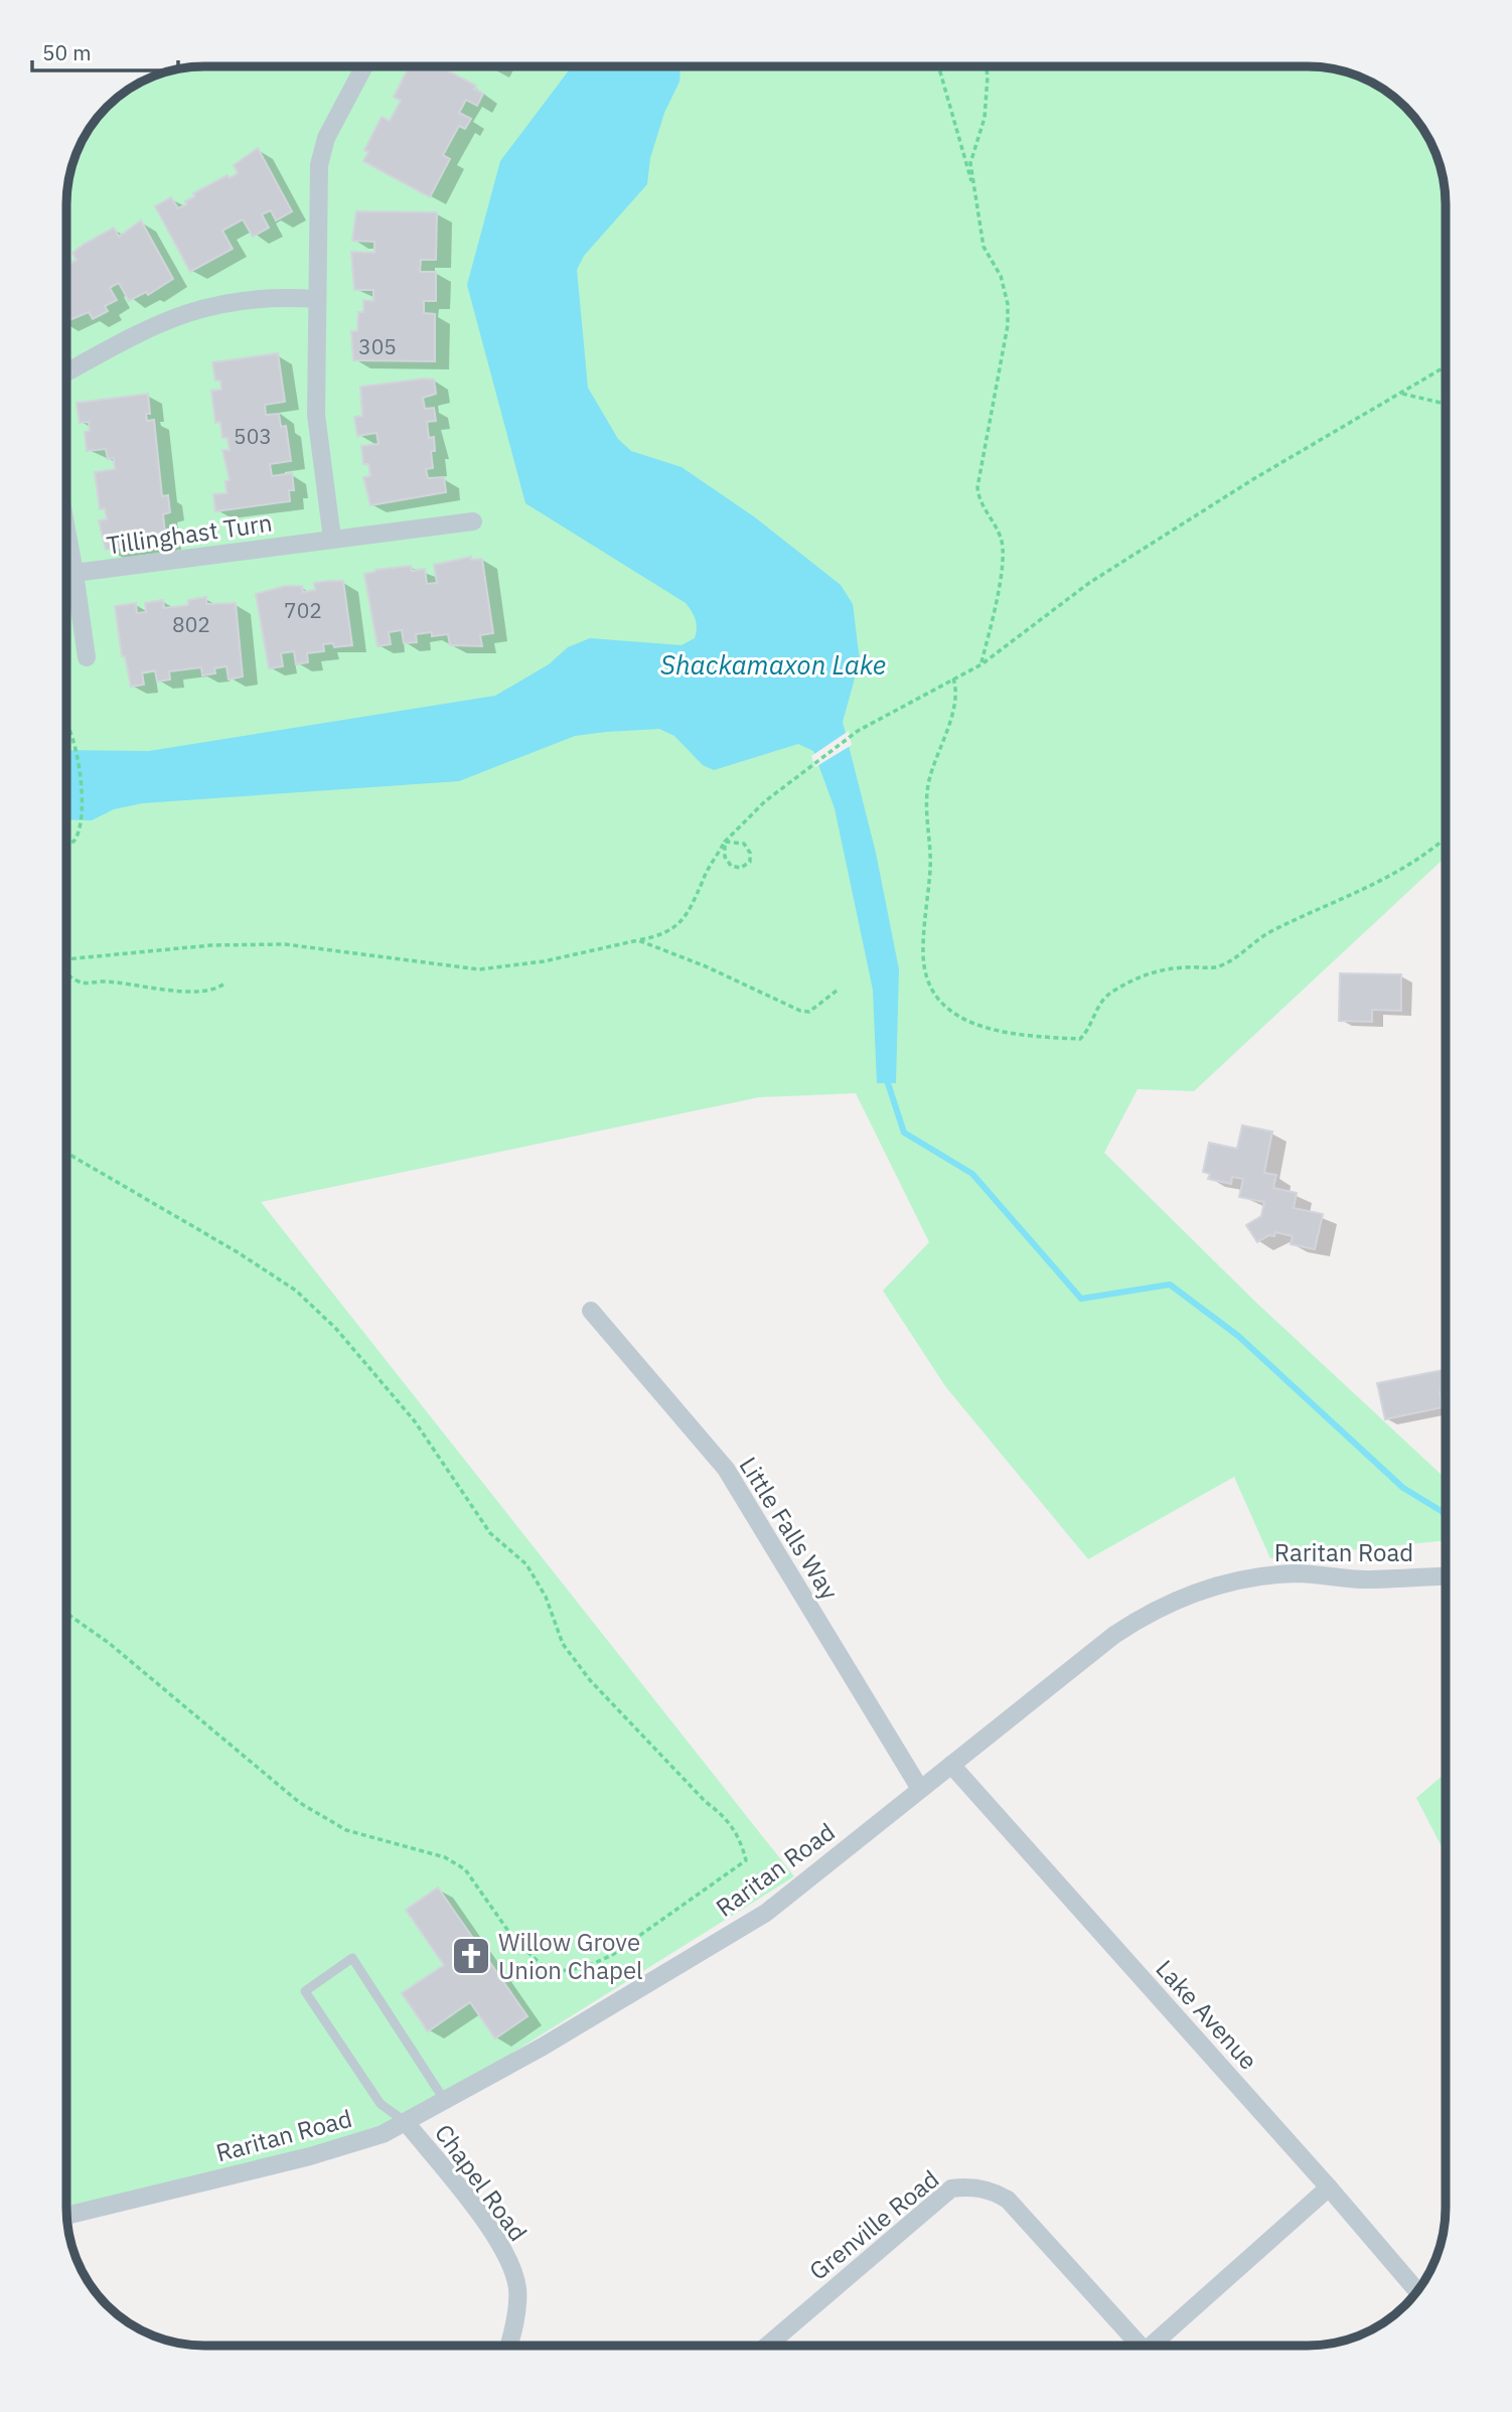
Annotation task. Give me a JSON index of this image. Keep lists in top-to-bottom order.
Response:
{
  "streets": {
    "street": [
      "Tillinghast Turn",
      "Little Falls Way",
      "Raritan Road",
      "Lake Avenue",
      "Chapel Road",
      "Grenville Road"
    ]
  },
  "crossings": [
    ["Little Falls Way", "Raritan Road"],
    ["Raritan Road", "Lake Avenue"],
    ["Raritan Road", "Chapel Road"]
  ],
  "water": ["Shackamaxon Lake"],
  "places": {
    "church": ["Willow Grove Union Chapel"]
  },
  "house_numbers": [
    "305",
    "503",
    "702",
    "802"
  ],
  "scale_bar": "50 m"
}
